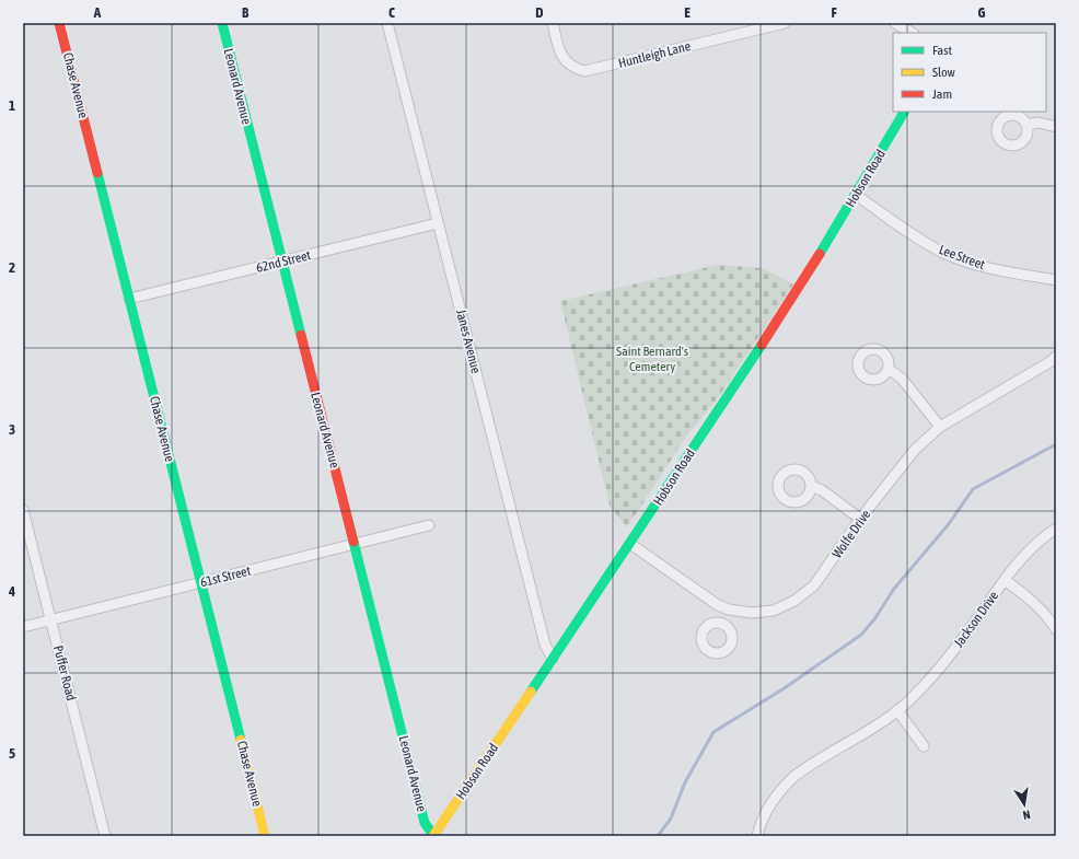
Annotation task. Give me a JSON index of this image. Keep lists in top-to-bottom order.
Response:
{
  "streets": {
    "street": [
      "Huntleigh Lane",
      "Chase Avenue",
      "Leonard Avenue",
      "Hobson Road",
      "Lee Street",
      "62nd Street",
      "Janes Avenue",
      "Wolfe Drive",
      "61st Street",
      "Jackson Drive",
      "Puffer Road"
    ]
  },
  "crossings": [
    ["Chase Avenue", "62nd Street"],
    ["Chase Avenue", "61st Street"],
    ["Leonard Avenue", "Hobson Road"],
    ["Leonard Avenue", "62nd Street"],
    ["Leonard Avenue", "61st Street"],
    ["Hobson Road", "Lee Street"],
    ["Hobson Road", "Janes Avenue"],
    ["Hobson Road", "Wolfe Drive"],
    ["62nd Street", "Janes Avenue"],
    ["61st Street", "Puffer Road"]
  ],
  "parks": ["Saint Bernard's Cemetery"],
  "legend": ["Fast", "Slow", "Jam"],
  "north": "bottom",
  "grid": {
    "columns": [
      "A",
      "B",
      "C",
      "D",
      "E",
      "F",
      "G"
    ],
    "rows": [
      "1",
      "2",
      "3",
      "4",
      "5"
    ]
  }
}
